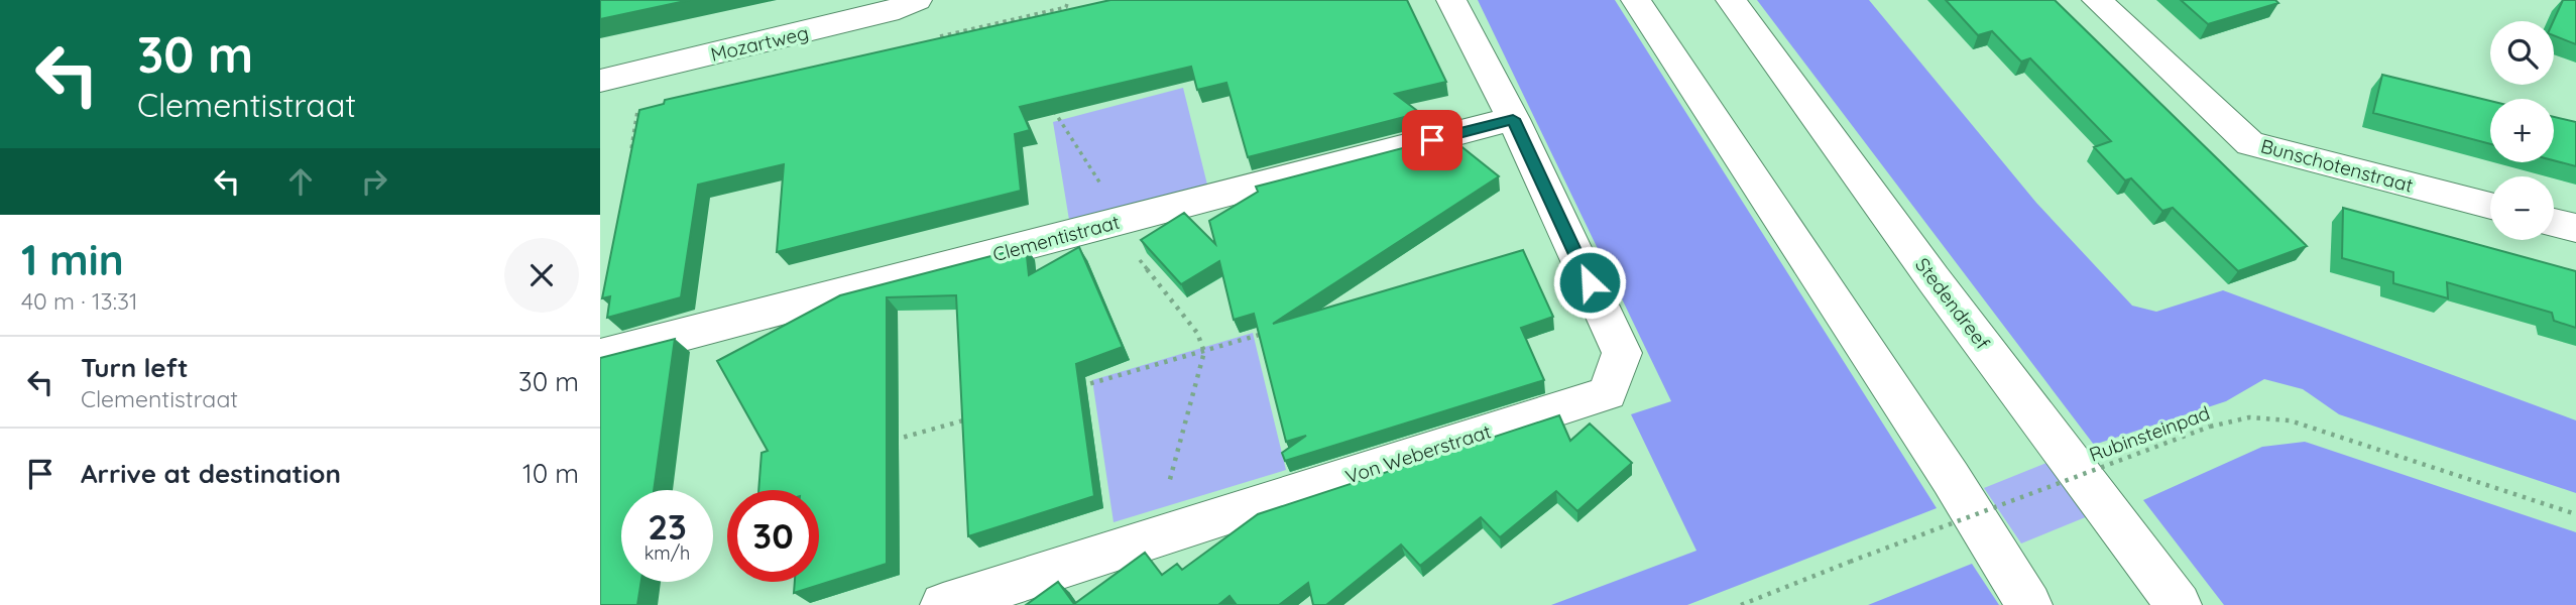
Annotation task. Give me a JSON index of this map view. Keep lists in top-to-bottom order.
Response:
{
  "streets": {
    "street": [
      "Mozartweg",
      "Bunschotenstraat",
      "Clementistraat",
      "Stedendreef",
      "Von Weberstraat"
    ],
    "path": ["Rubinsteinpad"]
  },
  "crossings": [
    ["Clementistraat", "Von Weberstraat"]
  ],
  "page": {
    "turn": ["30 m", "Clementistraat"],
    "map_buttons": ["+", "−"],
    "heading": ["1 min", "40 m · 13:31"],
    "list": [
      {
        "name": "Turn left",
        "note": "Clementistraat",
        "value": "30 m"
      },
      {
        "name": "Arrive at destination",
        "value": "10 m"
      }
    ],
    "speed": "23 km/h",
    "limit": "30"
  }
}
